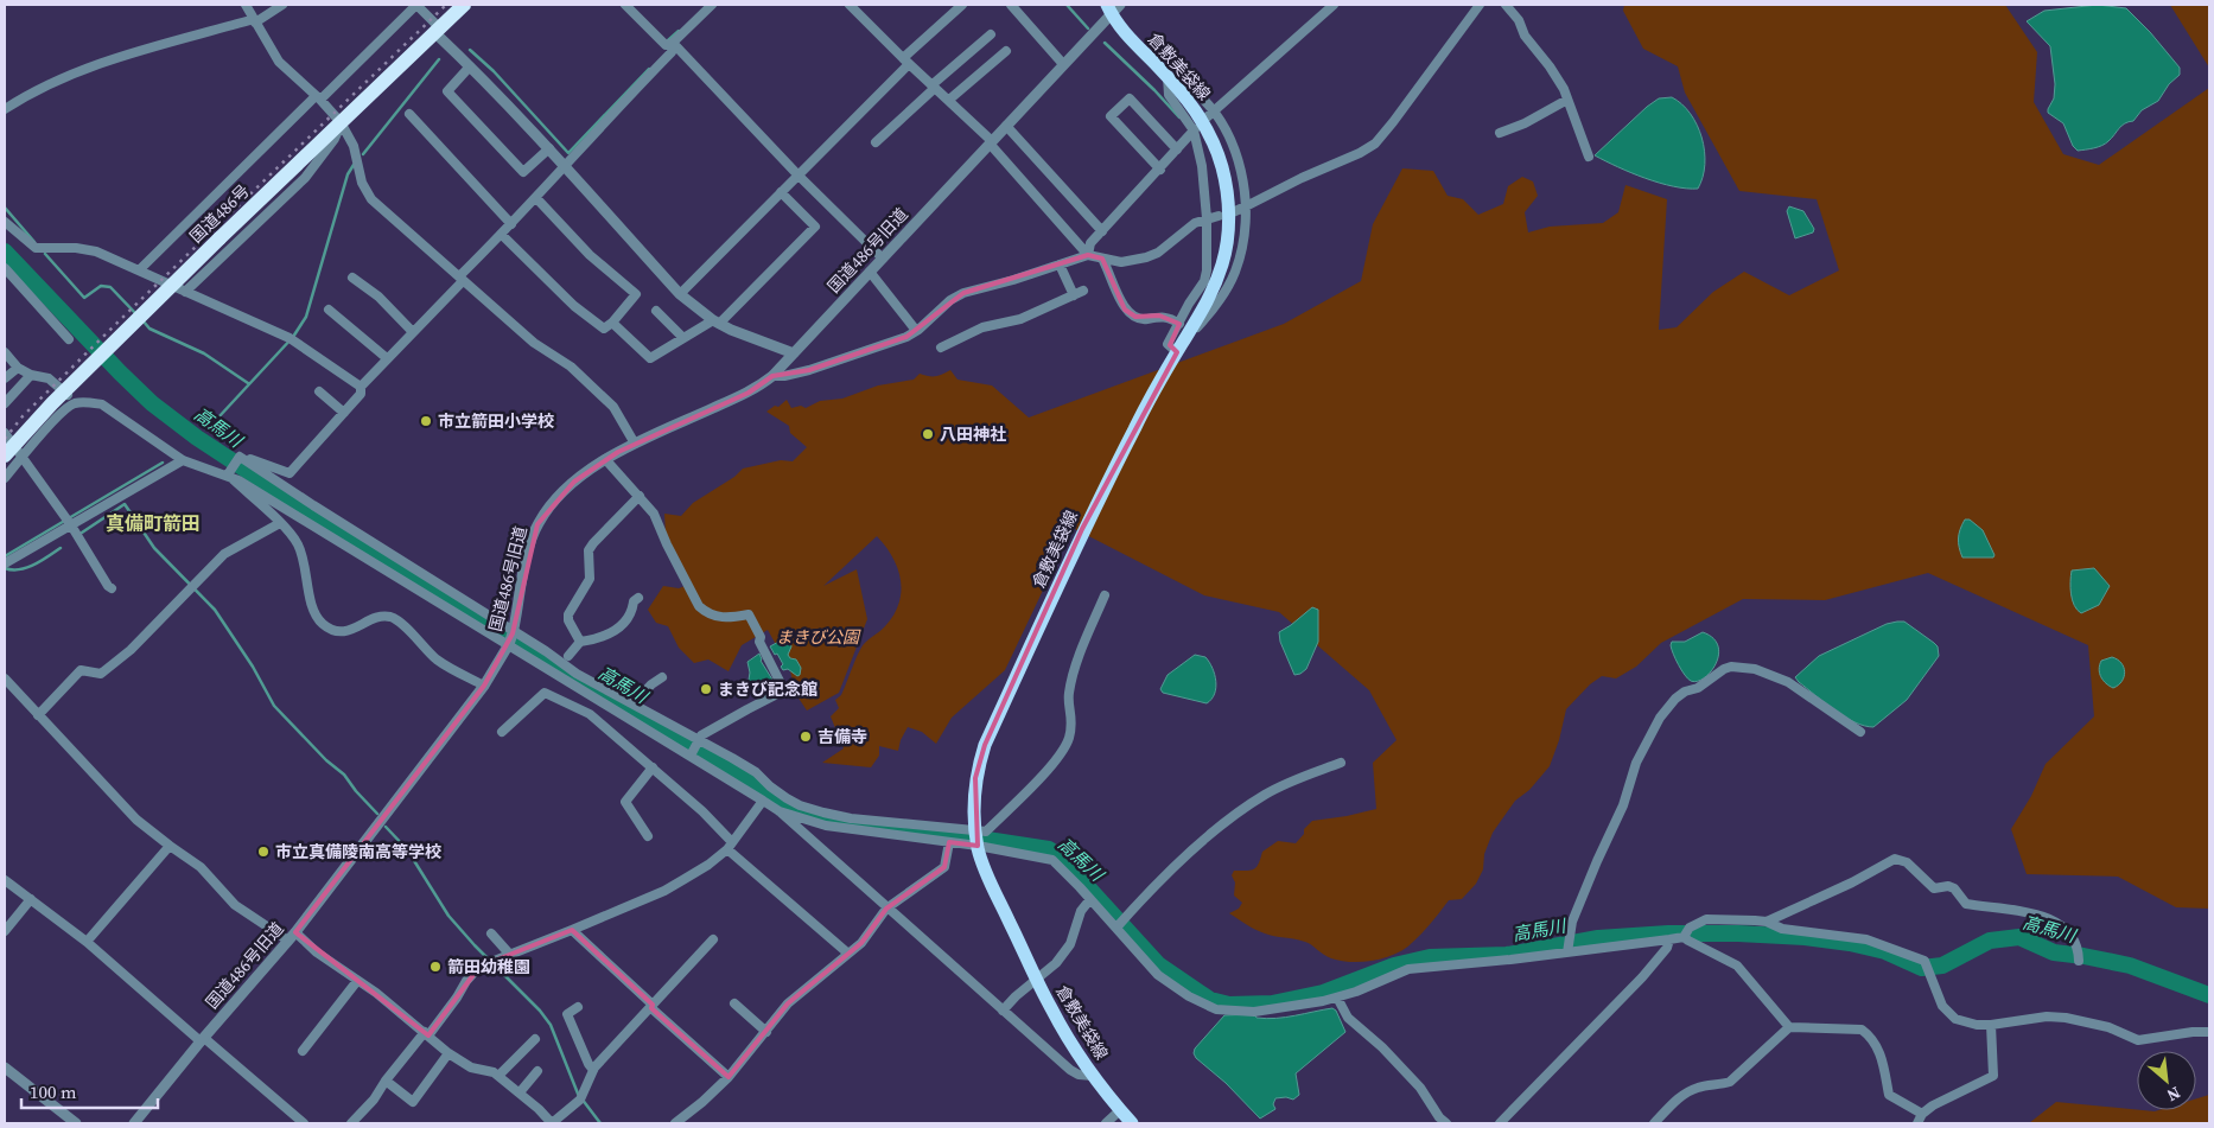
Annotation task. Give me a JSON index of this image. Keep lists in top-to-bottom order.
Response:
{
  "streets": {
    "highway": ["国道486号"],
    "main road": ["倉敷美袋線"],
    "street": ["国道486号旧道"]
  },
  "crossings": [
    ["倉敷美袋線", "国道486号旧道"]
  ],
  "districts": ["真備町箭田"],
  "water": ["高馬川"],
  "parks": ["まきび公園"],
  "places": [
    "市立箭田小学校",
    "八田神社",
    "まきび記念館",
    "吉備寺",
    "市立真備陵南高等学校",
    "箭田幼稚園"
  ],
  "scale_bar": "100 m",
  "north": "bottom right"
}
